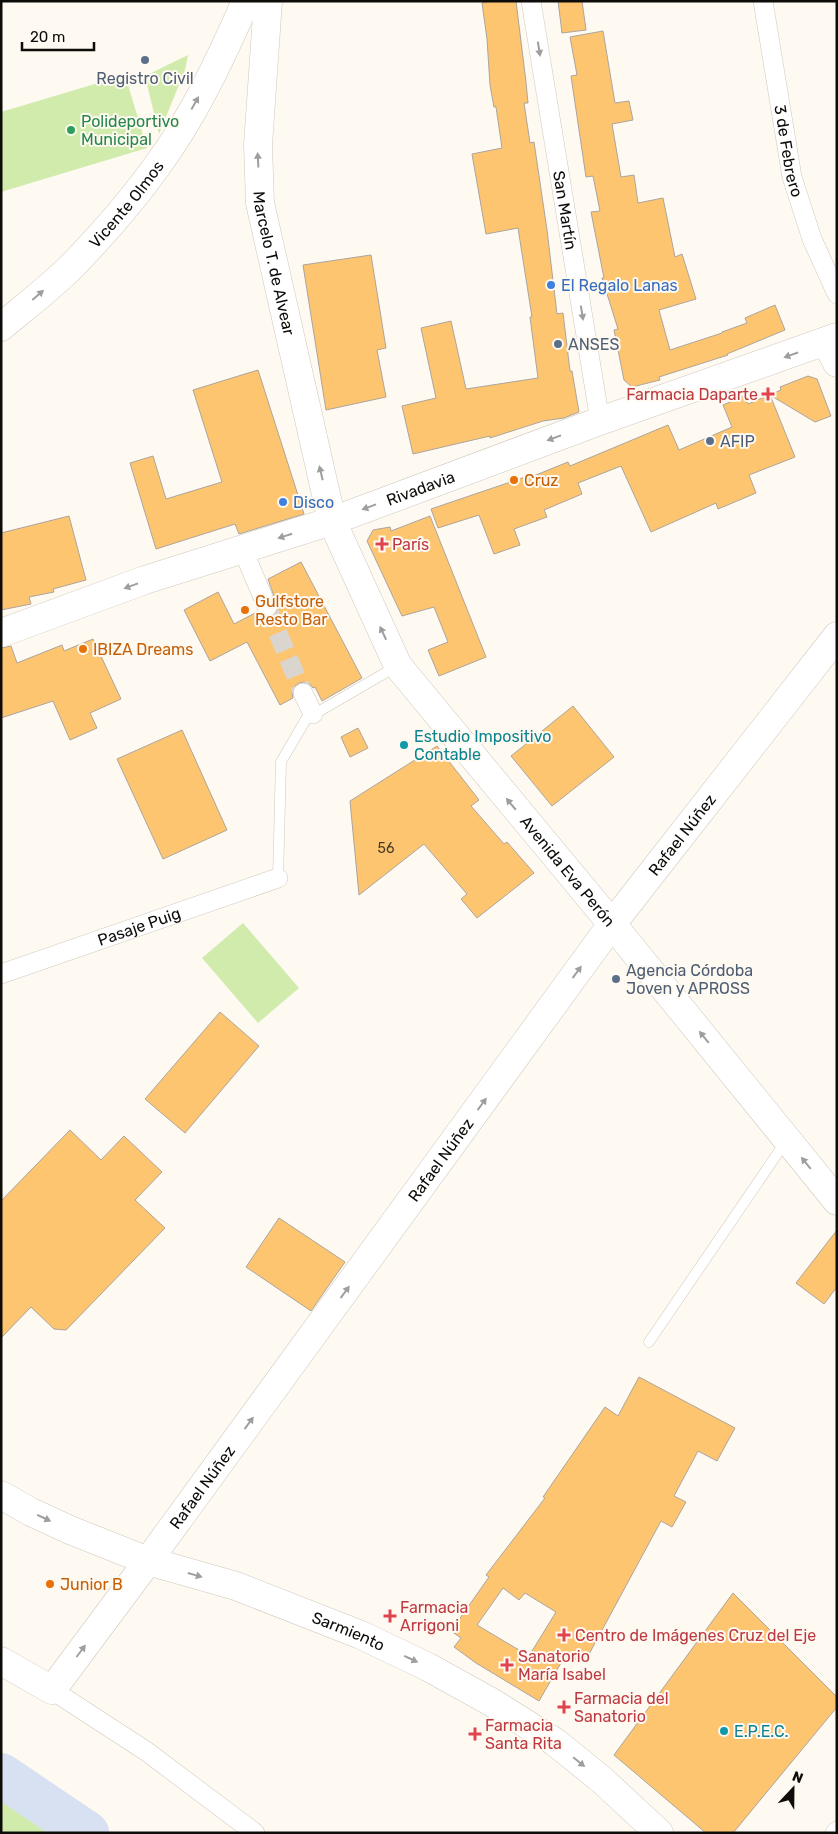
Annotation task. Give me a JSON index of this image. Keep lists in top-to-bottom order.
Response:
{
  "streets": {
    "main road": [
      "Vicente Olmos",
      "Marcelo T. de Alvear",
      "Rivadavia",
      "Rafael Núñez",
      "Avenida Eva Perón",
      "Sarmiento"
    ],
    "street": ["3 de Febrero", "San Martín", "Pasaje Puig"]
  },
  "crossings": [
    ["San Martín", "Rivadavia"],
    ["Marcelo T. de Alvear", "Rivadavia"],
    ["Marcelo T. de Alvear", "Avenida Eva Perón"],
    ["Rivadavia", "Avenida Eva Perón"],
    ["Rafael Núñez", "Avenida Eva Perón"],
    ["Rafael Núñez", "Sarmiento"]
  ],
  "one_way": [
    "Vicente Olmos",
    "San Martín",
    "Marcelo T. de Alvear",
    "Rivadavia",
    "Rafael Núñez",
    "Avenida Eva Perón",
    "Sarmiento"
  ],
  "places": {
    "other": [
      "Registro Civil",
      "Polideportivo Municipal",
      "El Regalo Lanas",
      "ANSES",
      "AFIP",
      "Cruz",
      "Disco",
      "Gulfstore Resto Bar",
      "IBIZA Dreams",
      "Estudio Impositivo Contable",
      "Agencia Córdoba Joven y APROSS",
      "Junior B",
      "E.P.E.C."
    ],
    "health": [
      "Farmacia Daparte",
      "París",
      "Farmacia Arrigoni",
      "Centro de Imágenes Cruz del Eje",
      "Sanatorio María Isabel",
      "Farmacia del Sanatorio",
      "Farmacia Santa Rita"
    ]
  },
  "house_numbers": ["56"],
  "scale_bar": "20 m",
  "north": "top"
}
